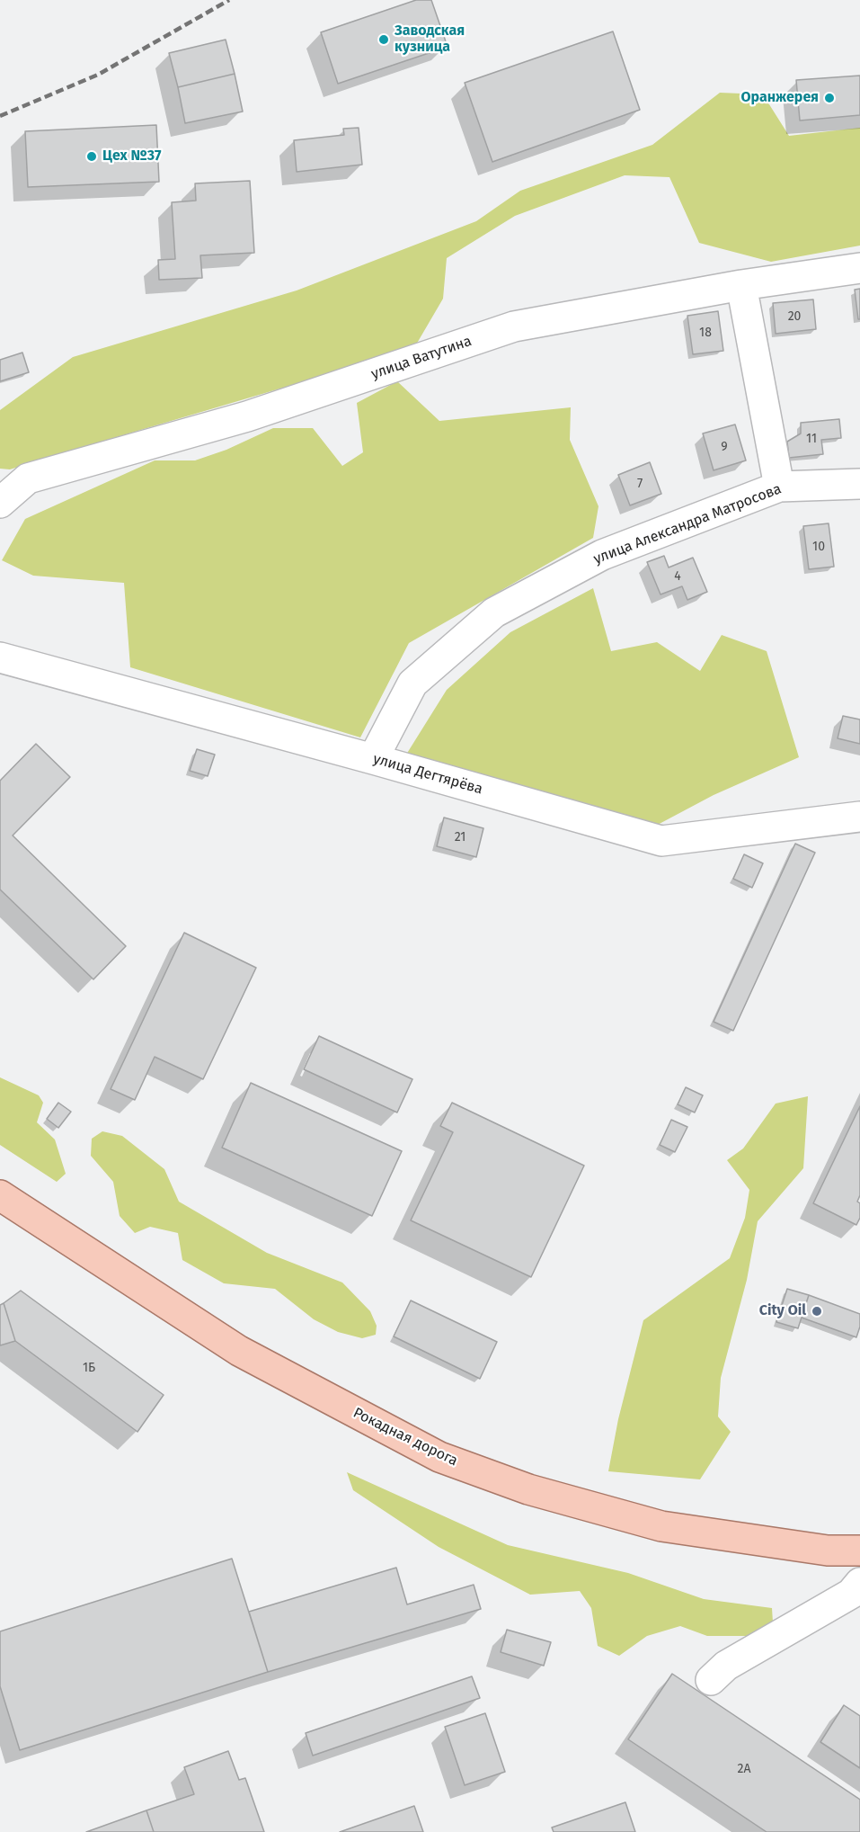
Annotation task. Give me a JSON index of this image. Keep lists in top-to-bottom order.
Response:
{
  "streets": {
    "main road": ["Рокадная дорога"],
    "street": ["улица Ватутина", "улица Александра Матросова", "улица Дегтярёва"]
  },
  "crossings": [
    ["улица Александра Матросова", "улица Дегтярёва"]
  ],
  "places": [
    "Заводская кузница",
    "Оранжерея",
    "Цех №37",
    "City Oil"
  ],
  "house_numbers": [
    "20",
    "18",
    "11",
    "9",
    "7",
    "10",
    "4",
    "21",
    "1Б",
    "2А"
  ]
}
